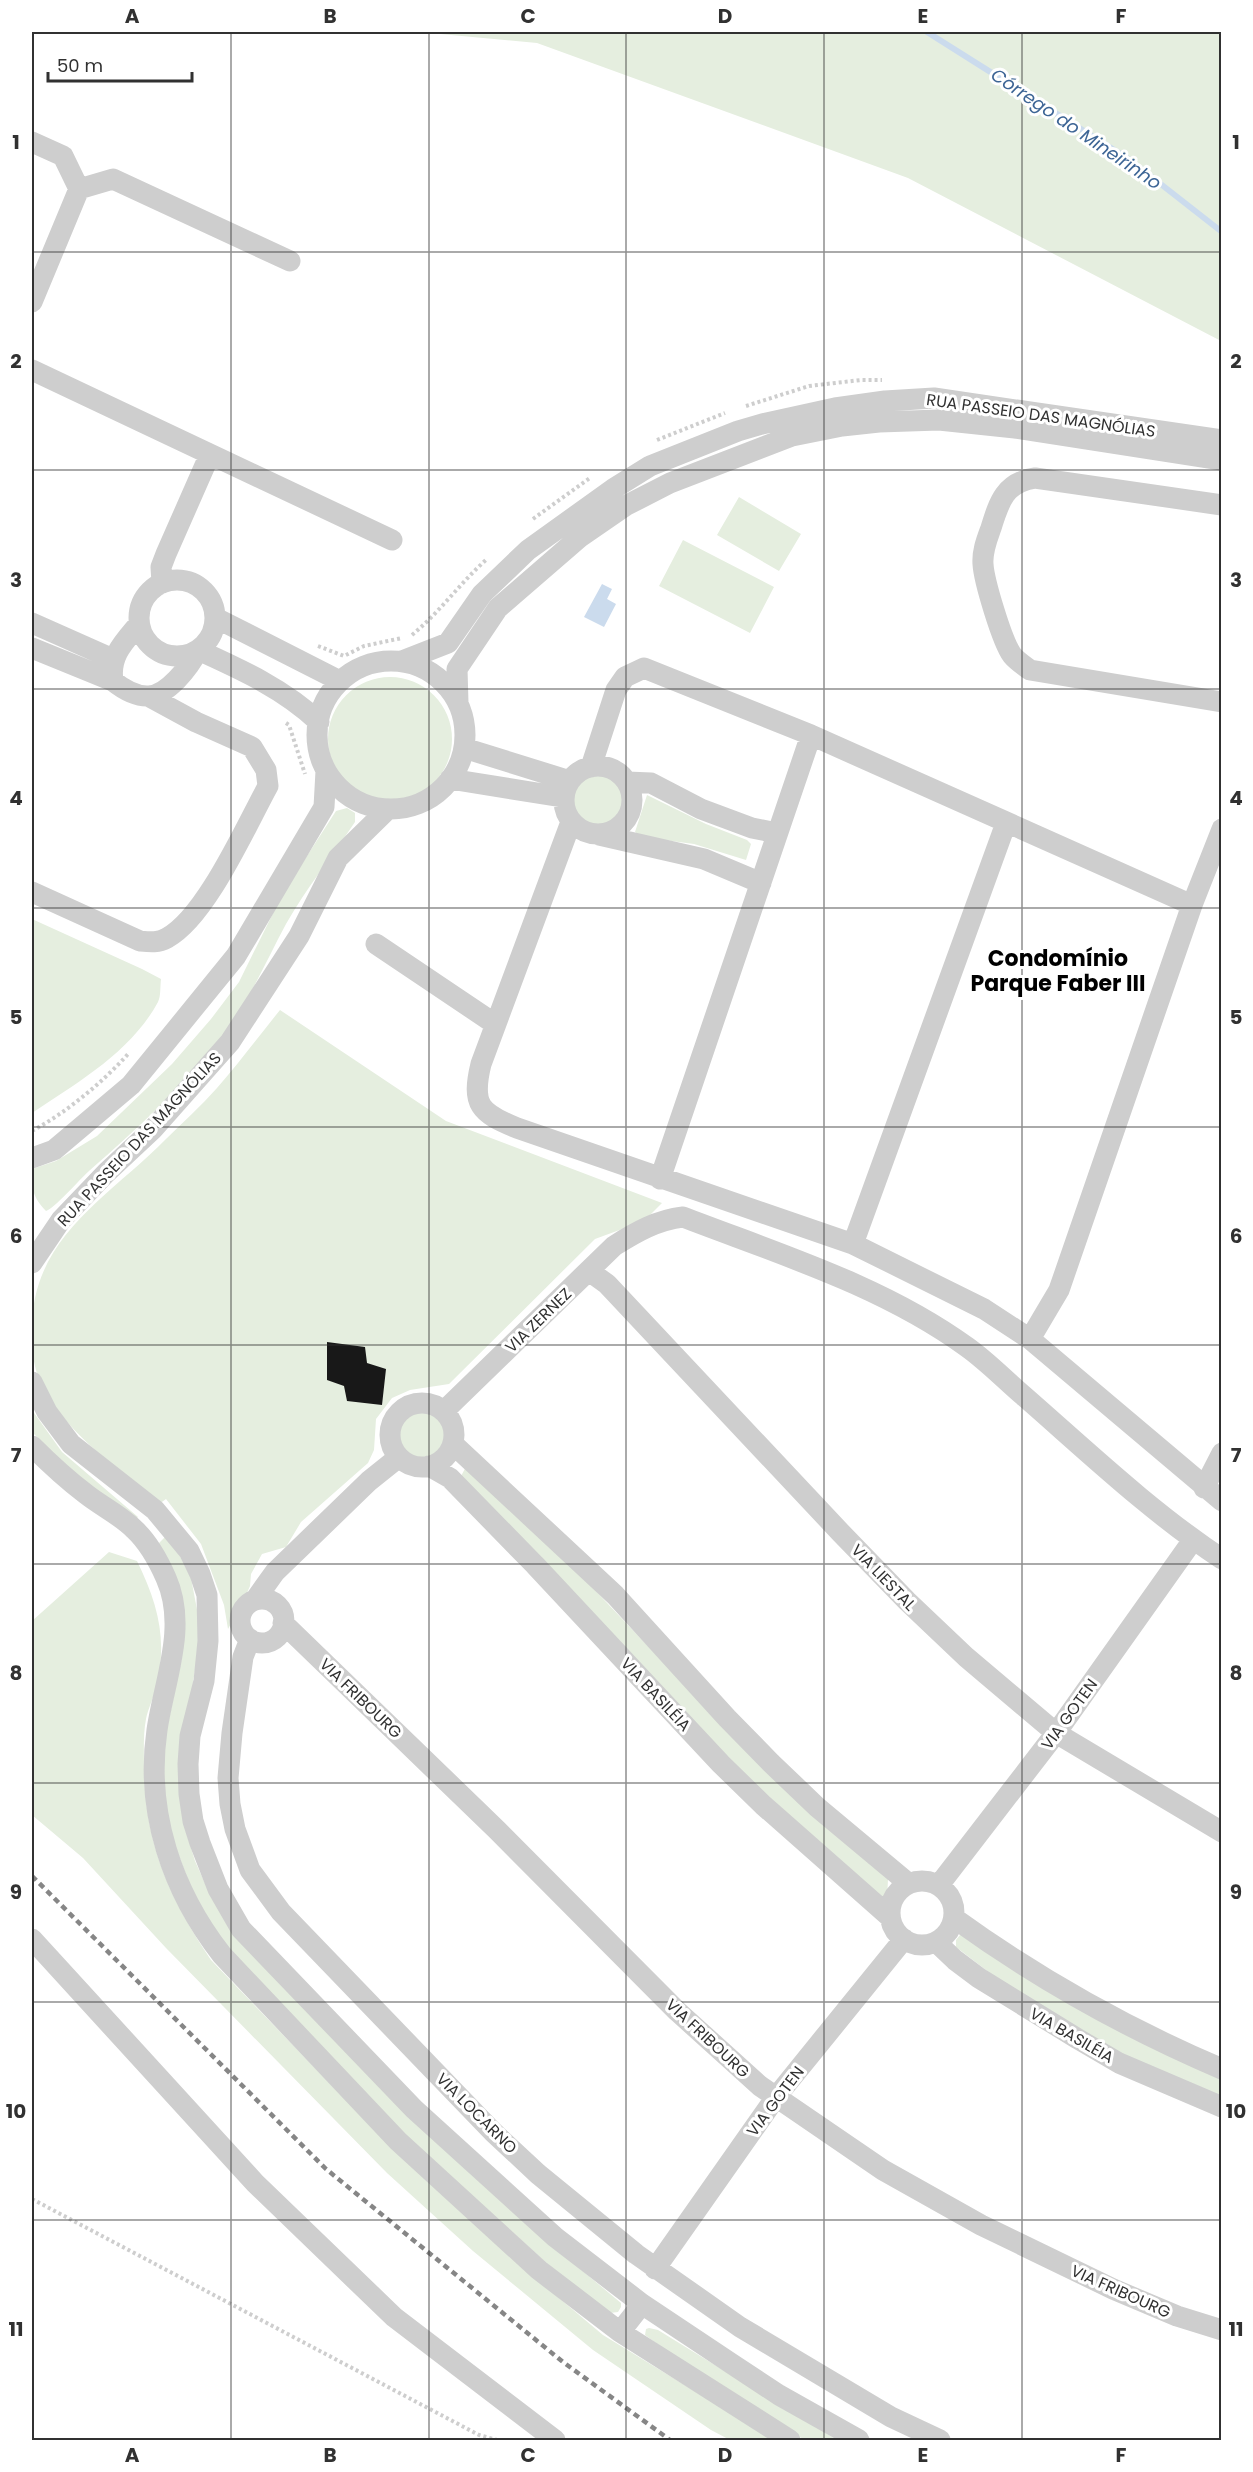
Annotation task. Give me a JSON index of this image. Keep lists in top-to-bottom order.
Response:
{
  "streets": {
    "street": [
      "RUA PASSEIO DAS MAGNÓLIAS",
      "VIA ZERNEZ",
      "VIA LIESTAL",
      "VIA BASILÉIA",
      "VIA FRIBOURG",
      "VIA GOTEN",
      "VIA LOCARNO"
    ]
  },
  "crossings": [
    ["VIA ZERNEZ", "VIA LIESTAL"],
    ["VIA ZERNEZ", "VIA BASILÉIA"],
    ["VIA ZERNEZ", "VIA GOTEN"],
    ["VIA LIESTAL", "VIA GOTEN"],
    ["VIA BASILÉIA", "VIA GOTEN"],
    ["VIA FRIBOURG", "VIA GOTEN"],
    ["VIA FRIBOURG", "VIA LOCARNO"],
    ["VIA GOTEN", "VIA LOCARNO"]
  ],
  "districts": ["Condomínio Parque Faber III"],
  "water": ["Córrego do Mineirinho"],
  "scale_bar": "50 m",
  "grid": {
    "columns": [
      "A",
      "B",
      "C",
      "D",
      "E",
      "F"
    ],
    "rows": [
      "1",
      "2",
      "3",
      "4",
      "5",
      "6",
      "7",
      "8",
      "9",
      "10",
      "11"
    ]
  }
}
